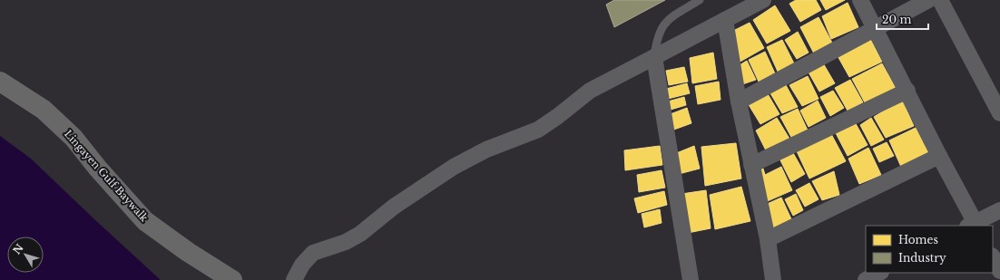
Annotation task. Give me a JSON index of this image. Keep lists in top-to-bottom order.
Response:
{
  "streets": {
    "street": ["Lingayen Gulf Baywalk"]
  },
  "legend": ["Homes", "Industry"],
  "scale_bar": "20 m",
  "north": "top left"
}
